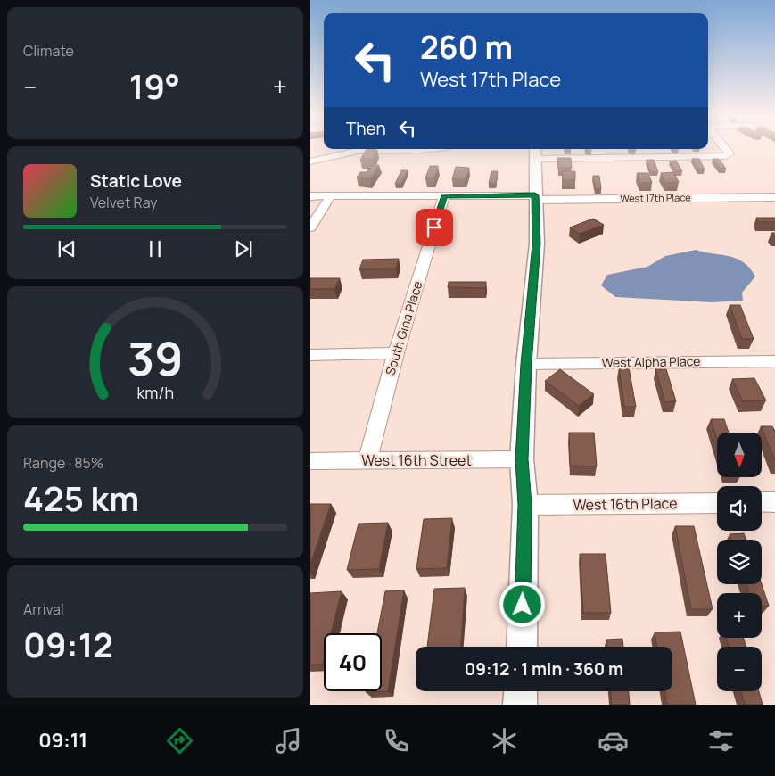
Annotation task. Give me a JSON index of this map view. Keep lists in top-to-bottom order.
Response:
{
  "streets": {
    "street": [
      "West 17th Place",
      "South Gina Place",
      "West Alpha Place",
      "West 16th Street",
      "West 16th Place"
    ]
  },
  "crossings": [
    ["West 17th Place", "South Gina Place"],
    ["South Gina Place", "West 16th Street"]
  ],
  "north": "bottom",
  "page": {
    "tile": [
      "Climate",
      ["Range · 85%", "425 km"],
      ["Arrival", "09:12"]
    ],
    "turn": ["260 m", "West 17th Place"],
    "heat": ["−", "19°", "+"],
    "then": "Then",
    "song": ["Static Love", "Velvet Ray"],
    "map_buttons": ["+", "−"],
    "limit": "40",
    "trip": "09:12 · 1 min · 360 m",
    "tabs": "09:11",
    "gauge": ["39", "km/h"]
  }
}
